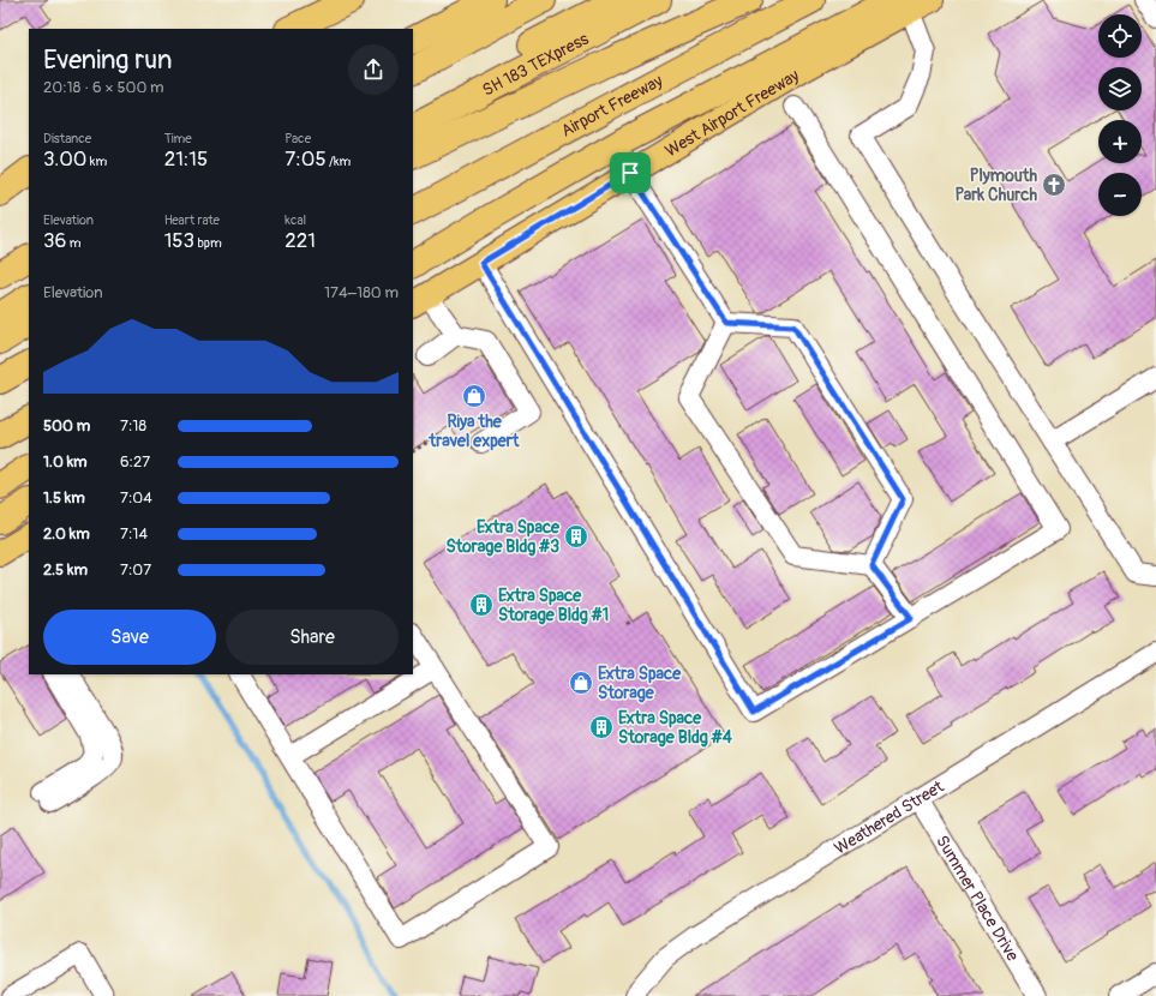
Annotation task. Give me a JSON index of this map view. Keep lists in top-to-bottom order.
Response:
{
  "streets": {
    "highway": ["SH 183 TEXpress", "Airport Freeway"],
    "main road": ["West Airport Freeway"],
    "street": ["Weathered Street", "Summer Place Drive"]
  },
  "crossings": [
    ["Weathered Street", "Summer Place Drive"]
  ],
  "places": {
    "church": ["Plymouth Park Church"],
    "shop": ["Riya the travel expert", "Extra Space Storage"],
    "building": ["Extra Space Storage Bldg #3", "Extra Space Storage Bldg #1", "Extra Space Storage Bldg #4"]
  },
  "page": {
    "map_buttons": ["+", "−"],
    "heading": ["Evening run", "20:18 · 6 × 500 m"],
    "stats": [
      ["Distance", "3.00 km"],
      ["Time", "21:15"],
      ["Pace", "7:05 /km"],
      ["Elevation", "36 m"],
      ["Heart rate", "153 bpm"],
      ["kcal", "221"]
    ],
    "chart": ["Elevation", "174–180 m"],
    "list": [
      {
        "name": "500 m",
        "note": "7:18"
      },
      {
        "name": "1.0 km",
        "note": "6:27"
      },
      {
        "name": "1.5 km",
        "note": "7:04"
      },
      {
        "name": "2.0 km",
        "note": "7:14"
      },
      {
        "name": "2.5 km",
        "note": "7:07"
      }
    ],
    "buttons": ["Save", "Share"]
  }
}
